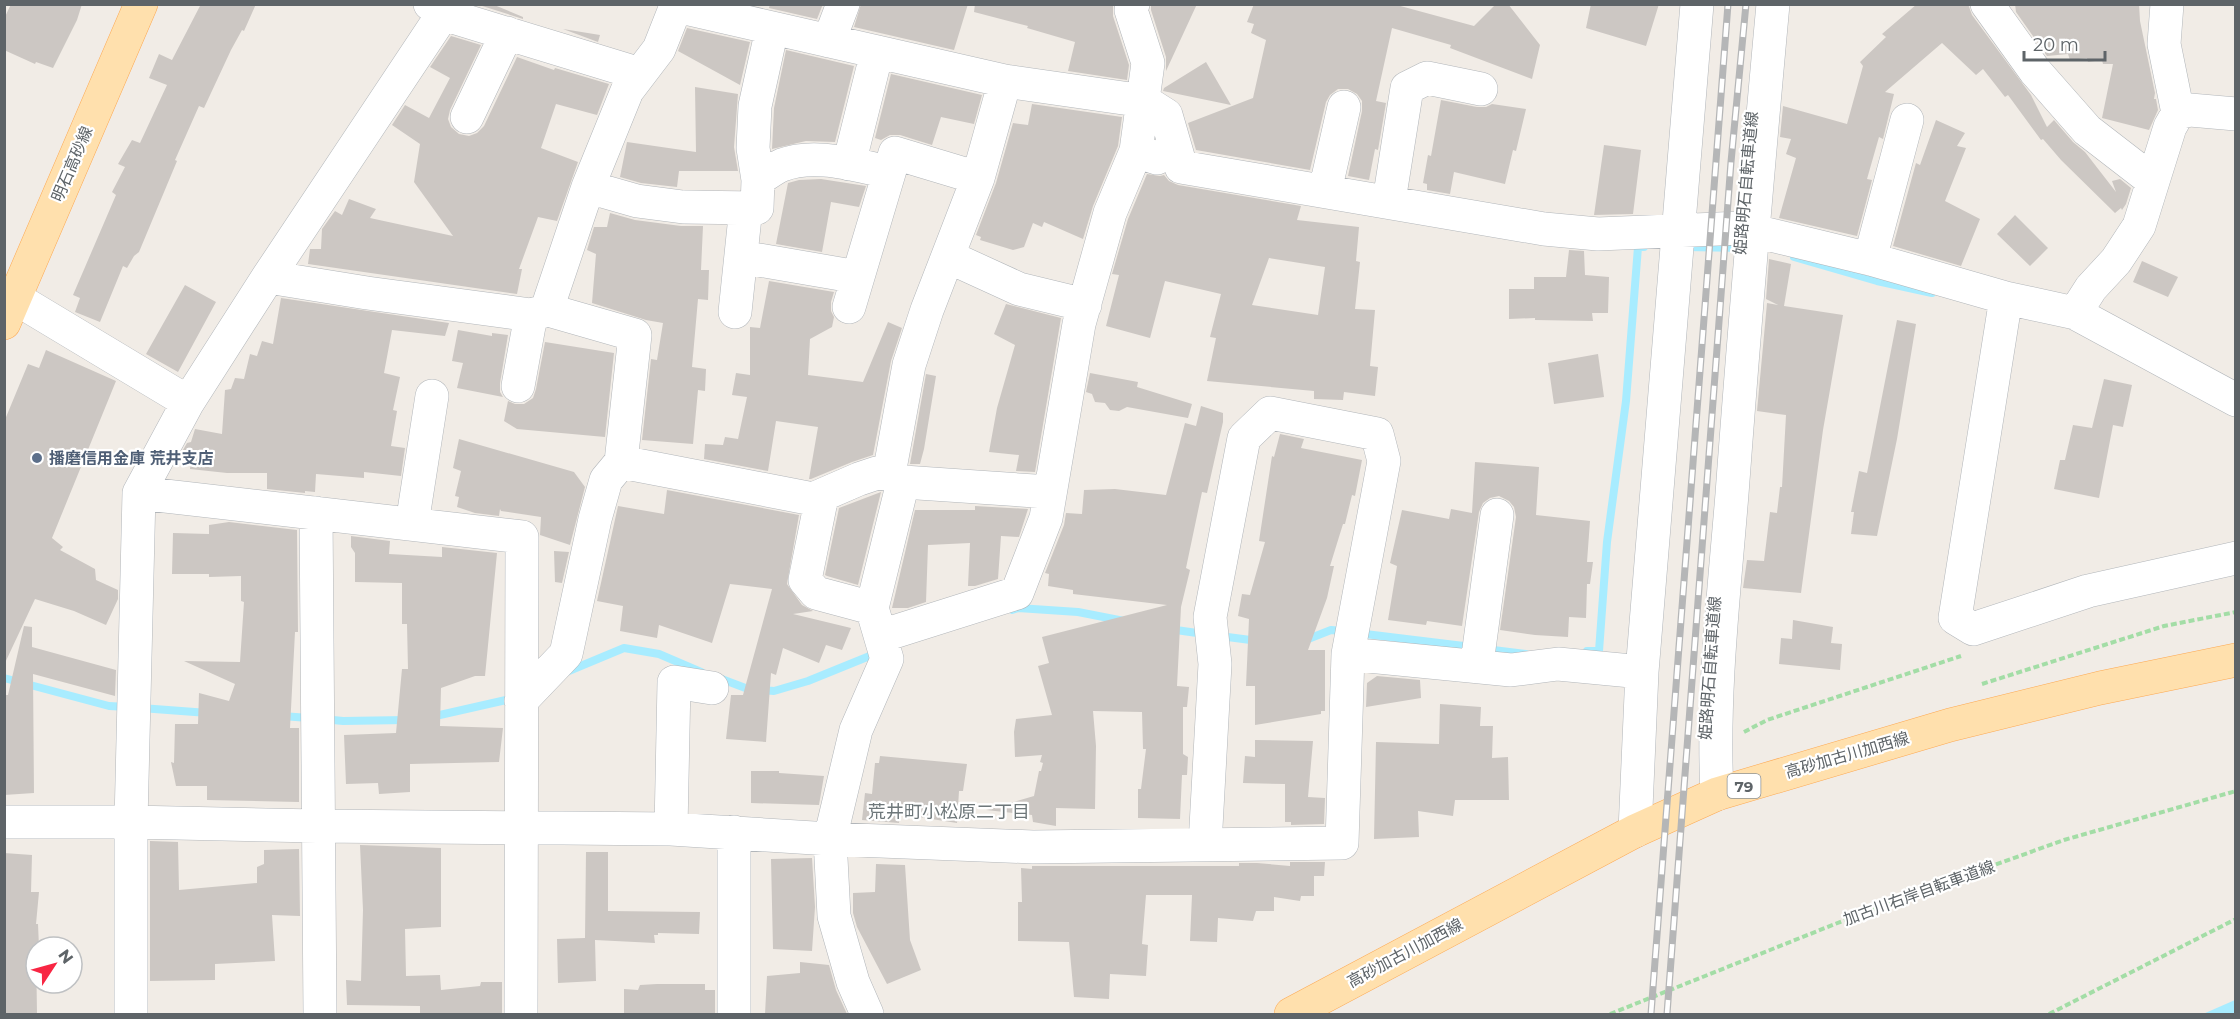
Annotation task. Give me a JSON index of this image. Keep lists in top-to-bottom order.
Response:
{
  "streets": {
    "main road": ["明石高砂線", "高砂加古川加西線", "79"],
    "path": ["加古川右岸自転車道線"]
  },
  "districts": ["荒井町小松原二丁目"],
  "places": ["播磨信用金庫 荒井支店"],
  "scale_bar": "20 m",
  "north": "top right"
}
